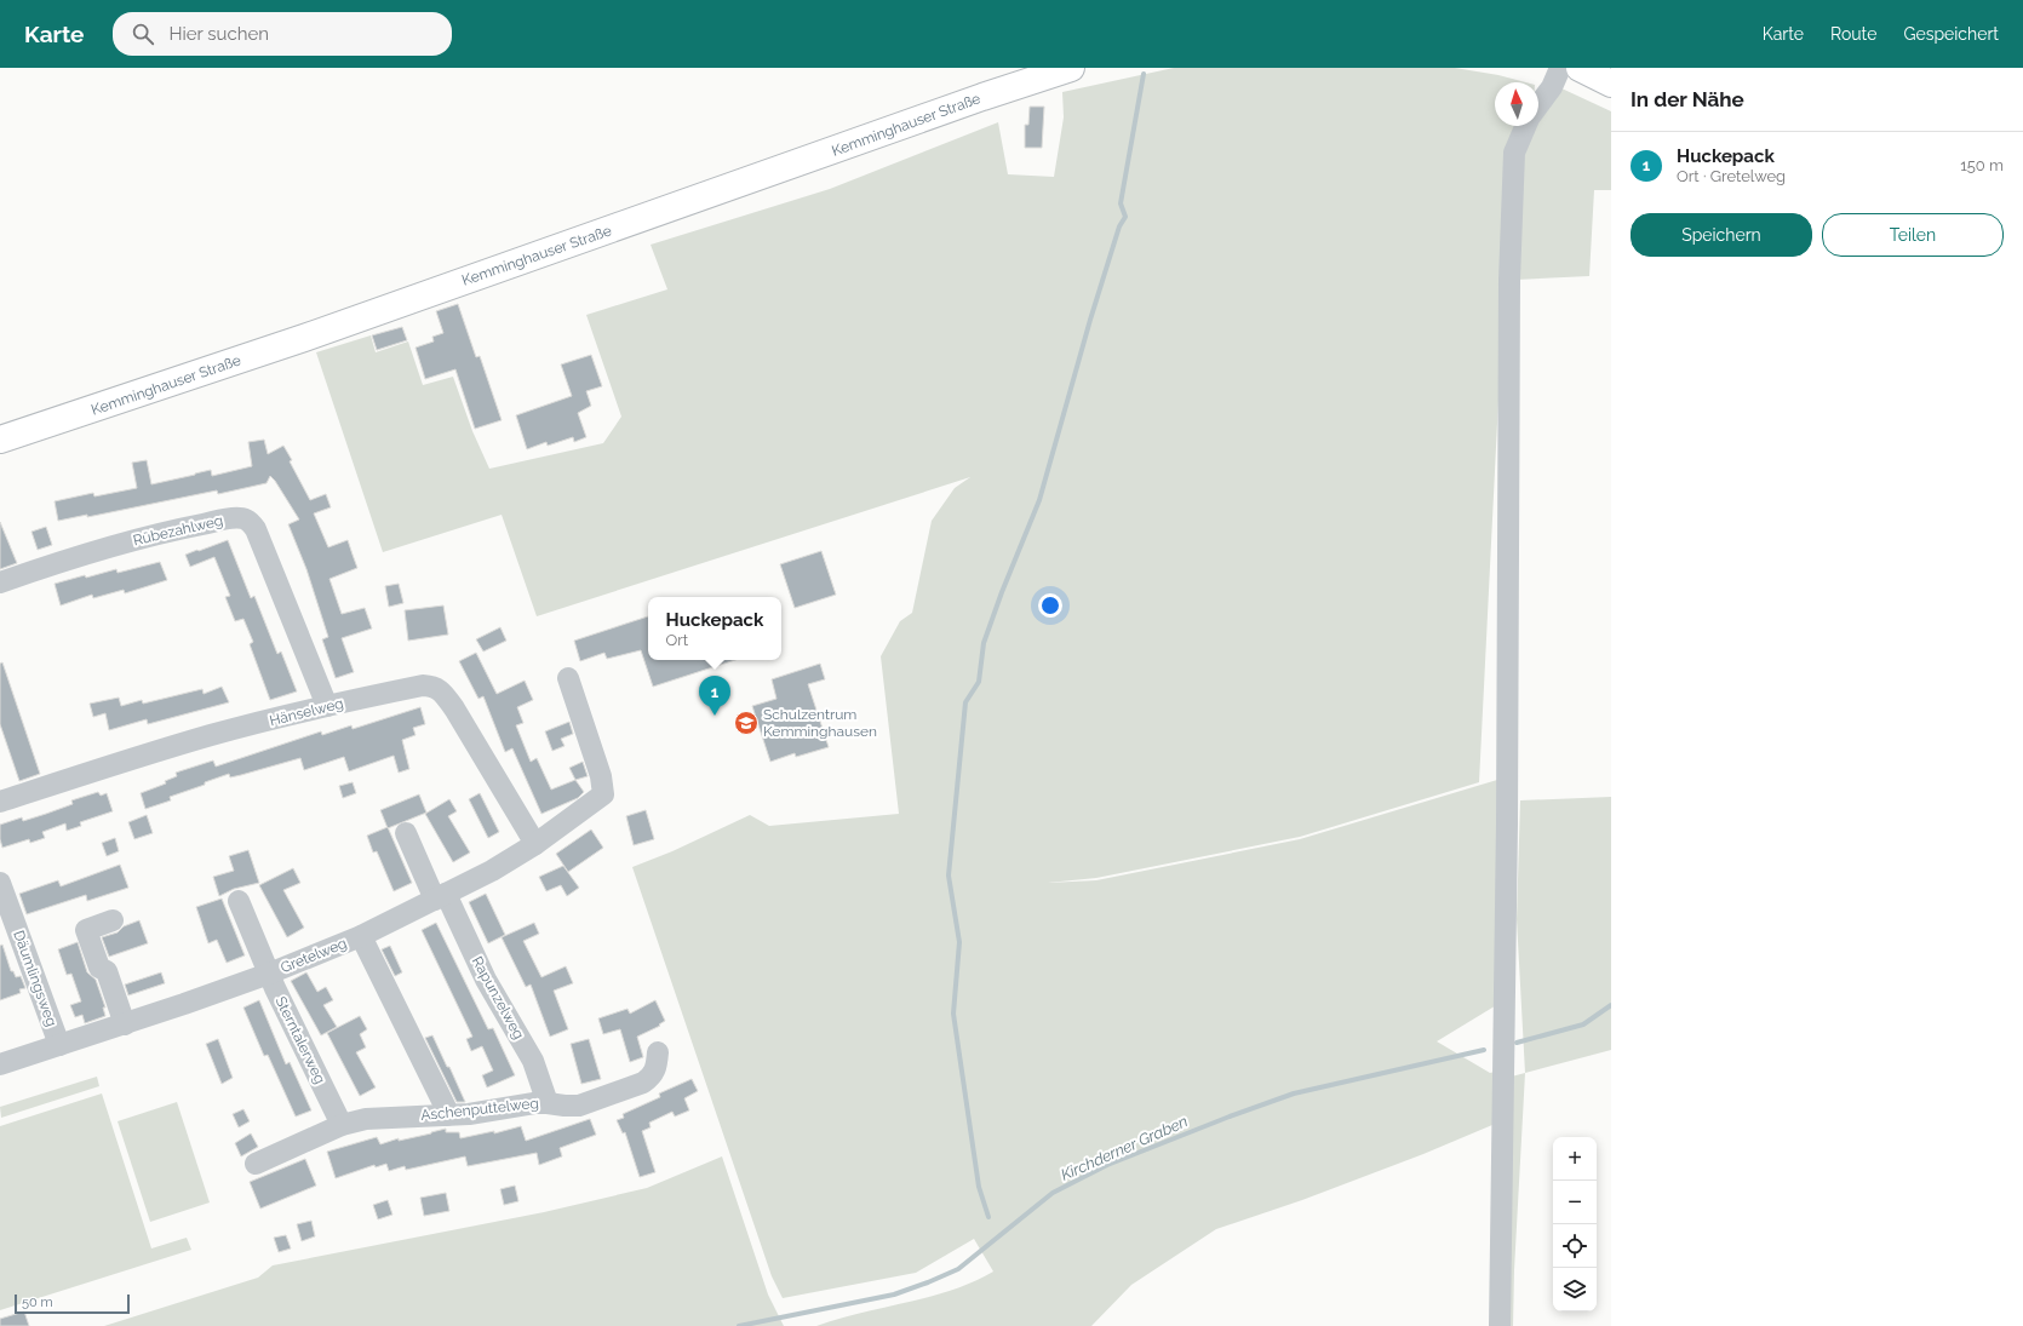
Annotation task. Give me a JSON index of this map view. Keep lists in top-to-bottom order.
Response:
{
  "streets": {
    "main road": ["Kemminghauser Straße"],
    "street": [
      "Rübezahlweg",
      "Hänselweg",
      "Gretelweg",
      "Däumlingsweg",
      "Rapunzelweg",
      "Sterntalerweg",
      "Aschenputtelweg"
    ]
  },
  "crossings": [
    ["Rübezahlweg", "Hänselweg"],
    ["Hänselweg", "Gretelweg"],
    ["Gretelweg", "Däumlingsweg"],
    ["Gretelweg", "Rapunzelweg"],
    ["Gretelweg", "Sterntalerweg"],
    ["Rapunzelweg", "Aschenputtelweg"],
    ["Sterntalerweg", "Aschenputtelweg"]
  ],
  "water": ["Kirchderner Graben"],
  "places": {
    "school or university": ["Schulzentrum Kemminghausen"]
  },
  "scale_bar": "50 m",
  "north": "top",
  "page": {
    "header": "Karte",
    "search": "Hier suchen",
    "nav": ["Karte", "Route", "Gespeichert"],
    "heading": "In der Nähe",
    "list": [
      {
        "mark": "1",
        "name": "Huckepack",
        "note": "Ort · Gretelweg",
        "value": "150 m"
      }
    ],
    "buttons": ["Speichern", "Teilen"],
    "popup": ["Huckepack", "Ort"],
    "pins": "1",
    "map_buttons": ["+", "−"],
    "scale": "50 m"
  }
}
